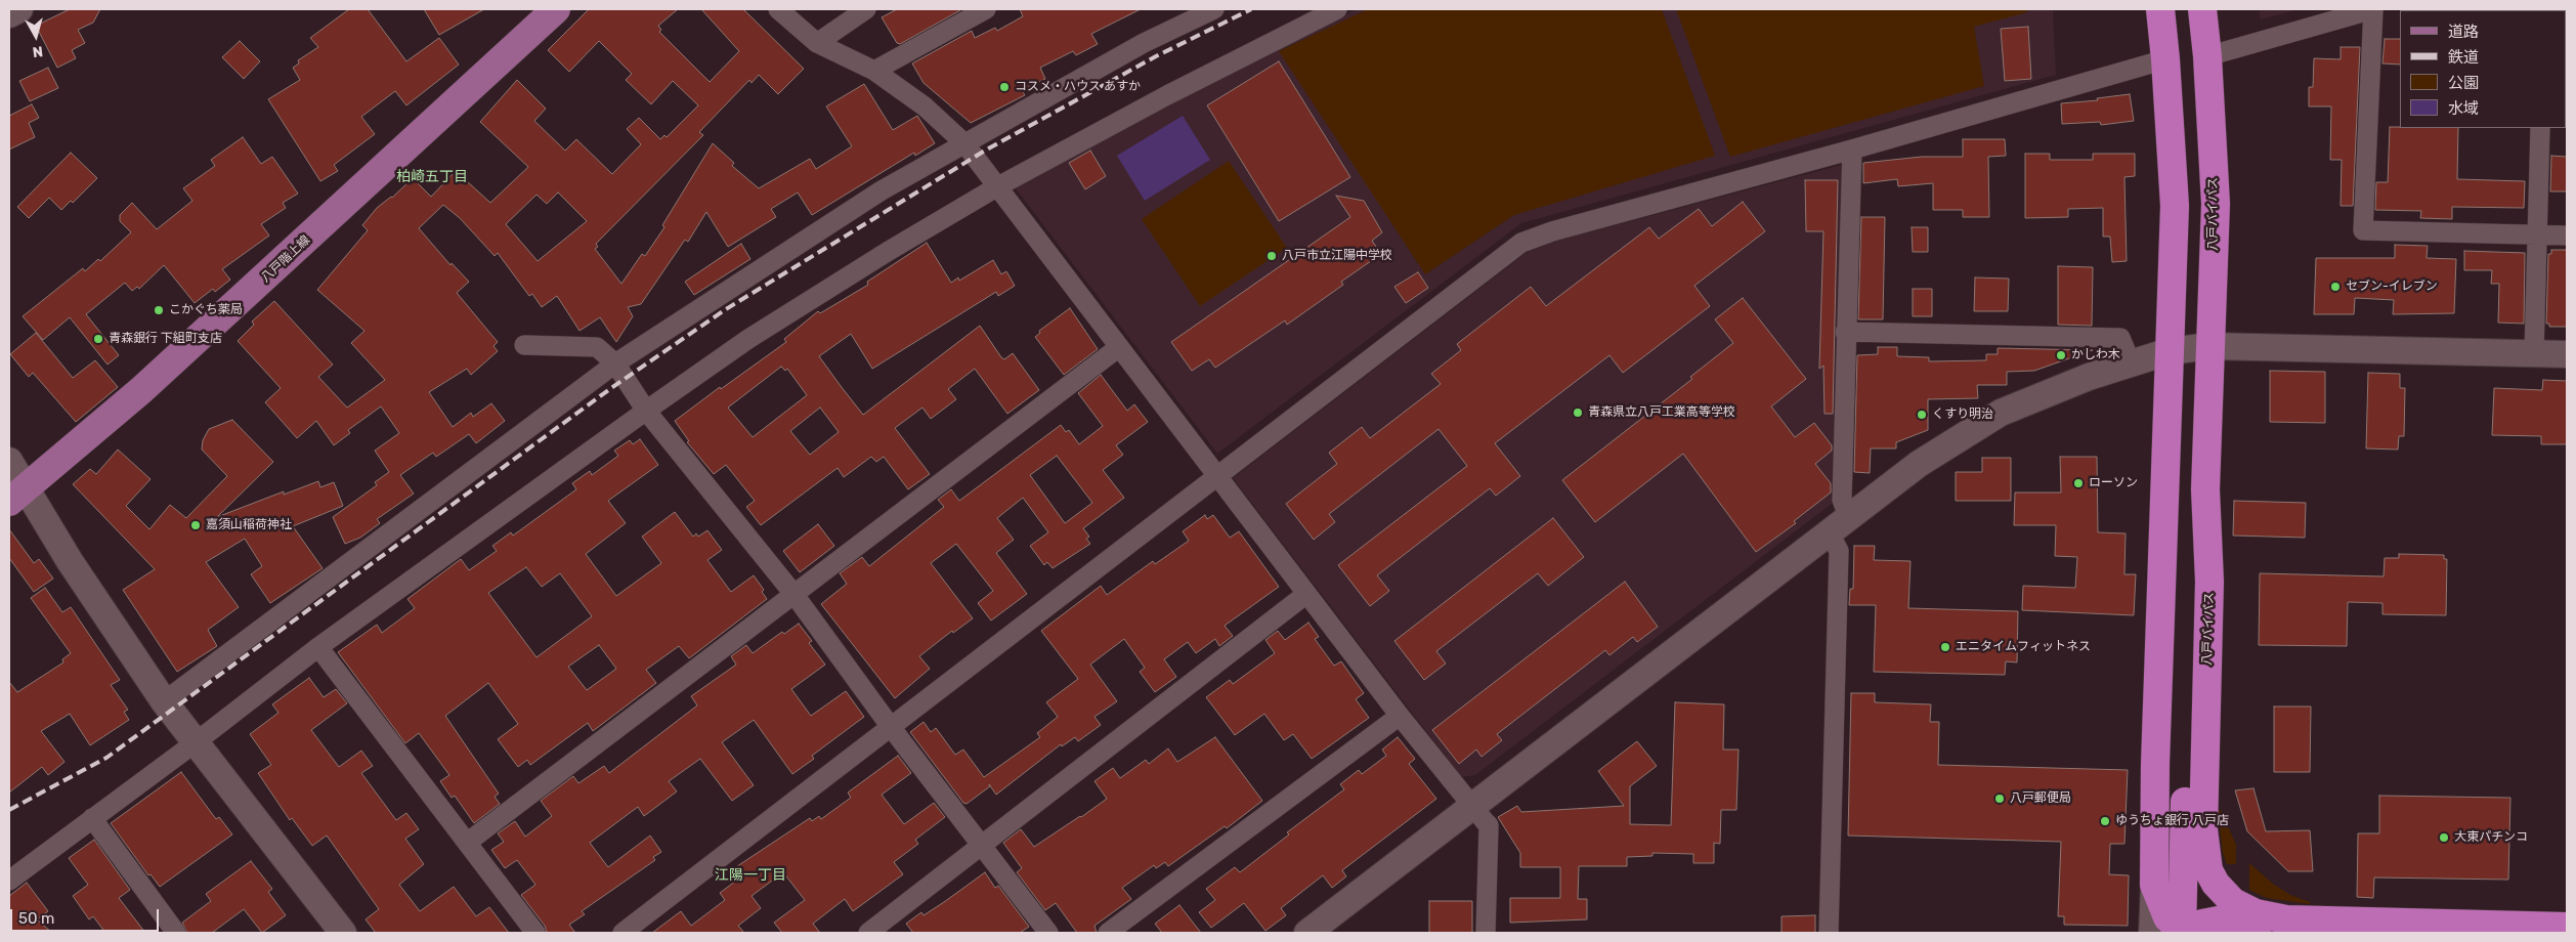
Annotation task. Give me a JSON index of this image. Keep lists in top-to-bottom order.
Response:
{
  "streets": {
    "highway": ["八戸バイパス"],
    "main road": ["八戸階上線"]
  },
  "districts": ["柏崎五丁目", "江陽一丁目"],
  "places": [
    "コスメ・ハウス あすか",
    "八戸市立江陽中学校",
    "セブン-イレブン",
    "こかぐち薬局",
    "青森銀行 下組町支店",
    "かしわ木",
    "青森県立八戸工業高等学校",
    "くすり明治",
    "ローソン",
    "嘉須山稲荷神社",
    "エニタイムフィットネス",
    "八戸郵便局",
    "ゆうちょ銀行 八戸店",
    "大東パチンコ"
  ],
  "legend": [
    "道路",
    "鉄道",
    "公園",
    "水域"
  ],
  "scale_bar": "50 m",
  "north": "bottom"
}
